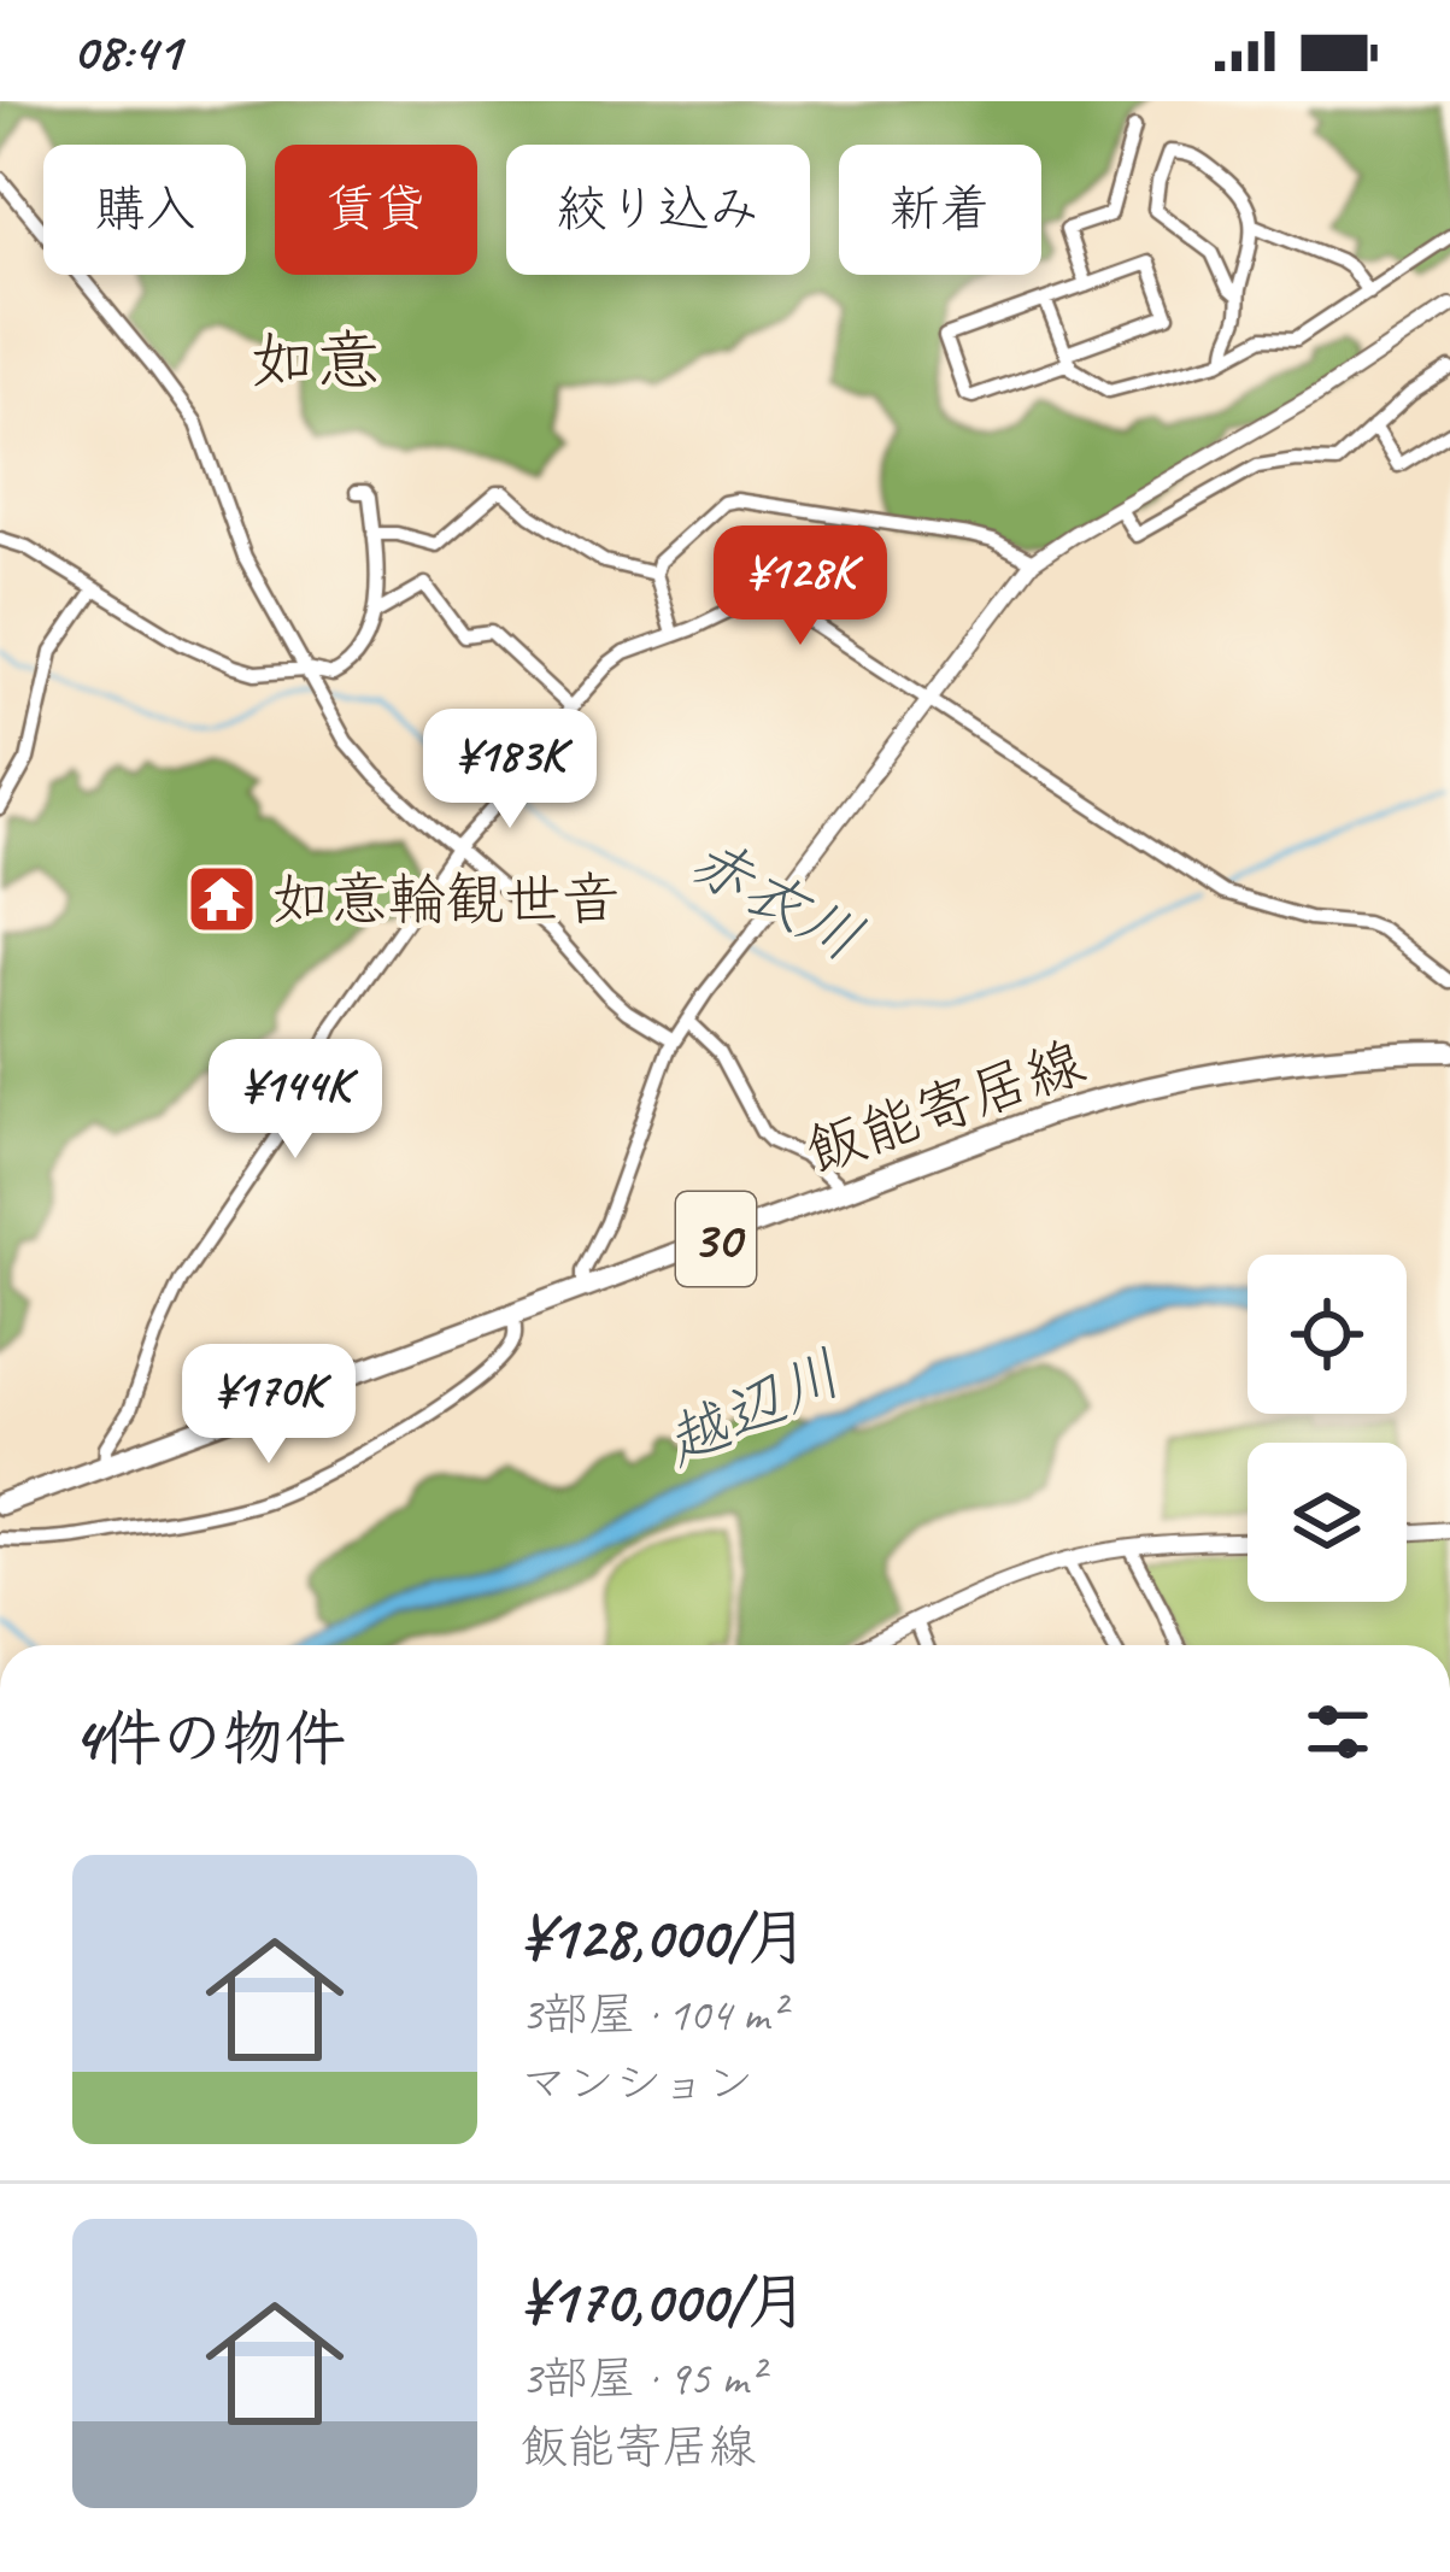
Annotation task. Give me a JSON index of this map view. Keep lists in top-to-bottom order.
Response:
{
  "streets": {
    "main road": ["飯能寄居線", "30"]
  },
  "districts": ["如意"],
  "water": ["赤衣川", "越辺川"],
  "places": {
    "temple": ["如意輪観世音"]
  },
  "page": {
    "status": "08:41",
    "chip": [
      "購入",
      "賃貸",
      "絞り込み",
      "新着"
    ],
    "price": [
      "¥128K",
      "¥183K",
      "¥144K",
      "¥170K"
    ],
    "heading": "4件の物件",
    "list": [
      {
        "name": "¥128,000/月",
        "note": "3部屋 · 104 m² · マンション"
      },
      {
        "name": "¥170,000/月",
        "note": "3部屋 · 95 m² · 飯能寄居線"
      }
    ]
  }
}
